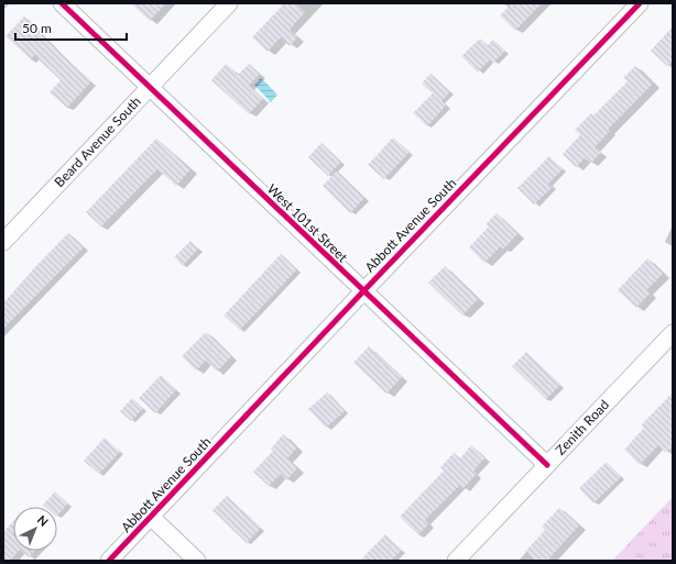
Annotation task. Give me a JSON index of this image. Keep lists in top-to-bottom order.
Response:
{
  "streets": {
    "street": [
      "Beard Avenue South",
      "West 101st Street",
      "Abbott Avenue South",
      "Zenith Road"
    ]
  },
  "crossings": [
    ["Beard Avenue South", "West 101st Street"],
    ["West 101st Street", "Abbott Avenue South"],
    ["West 101st Street", "Zenith Road"]
  ],
  "scale_bar": "50 m",
  "north": "top right"
}
